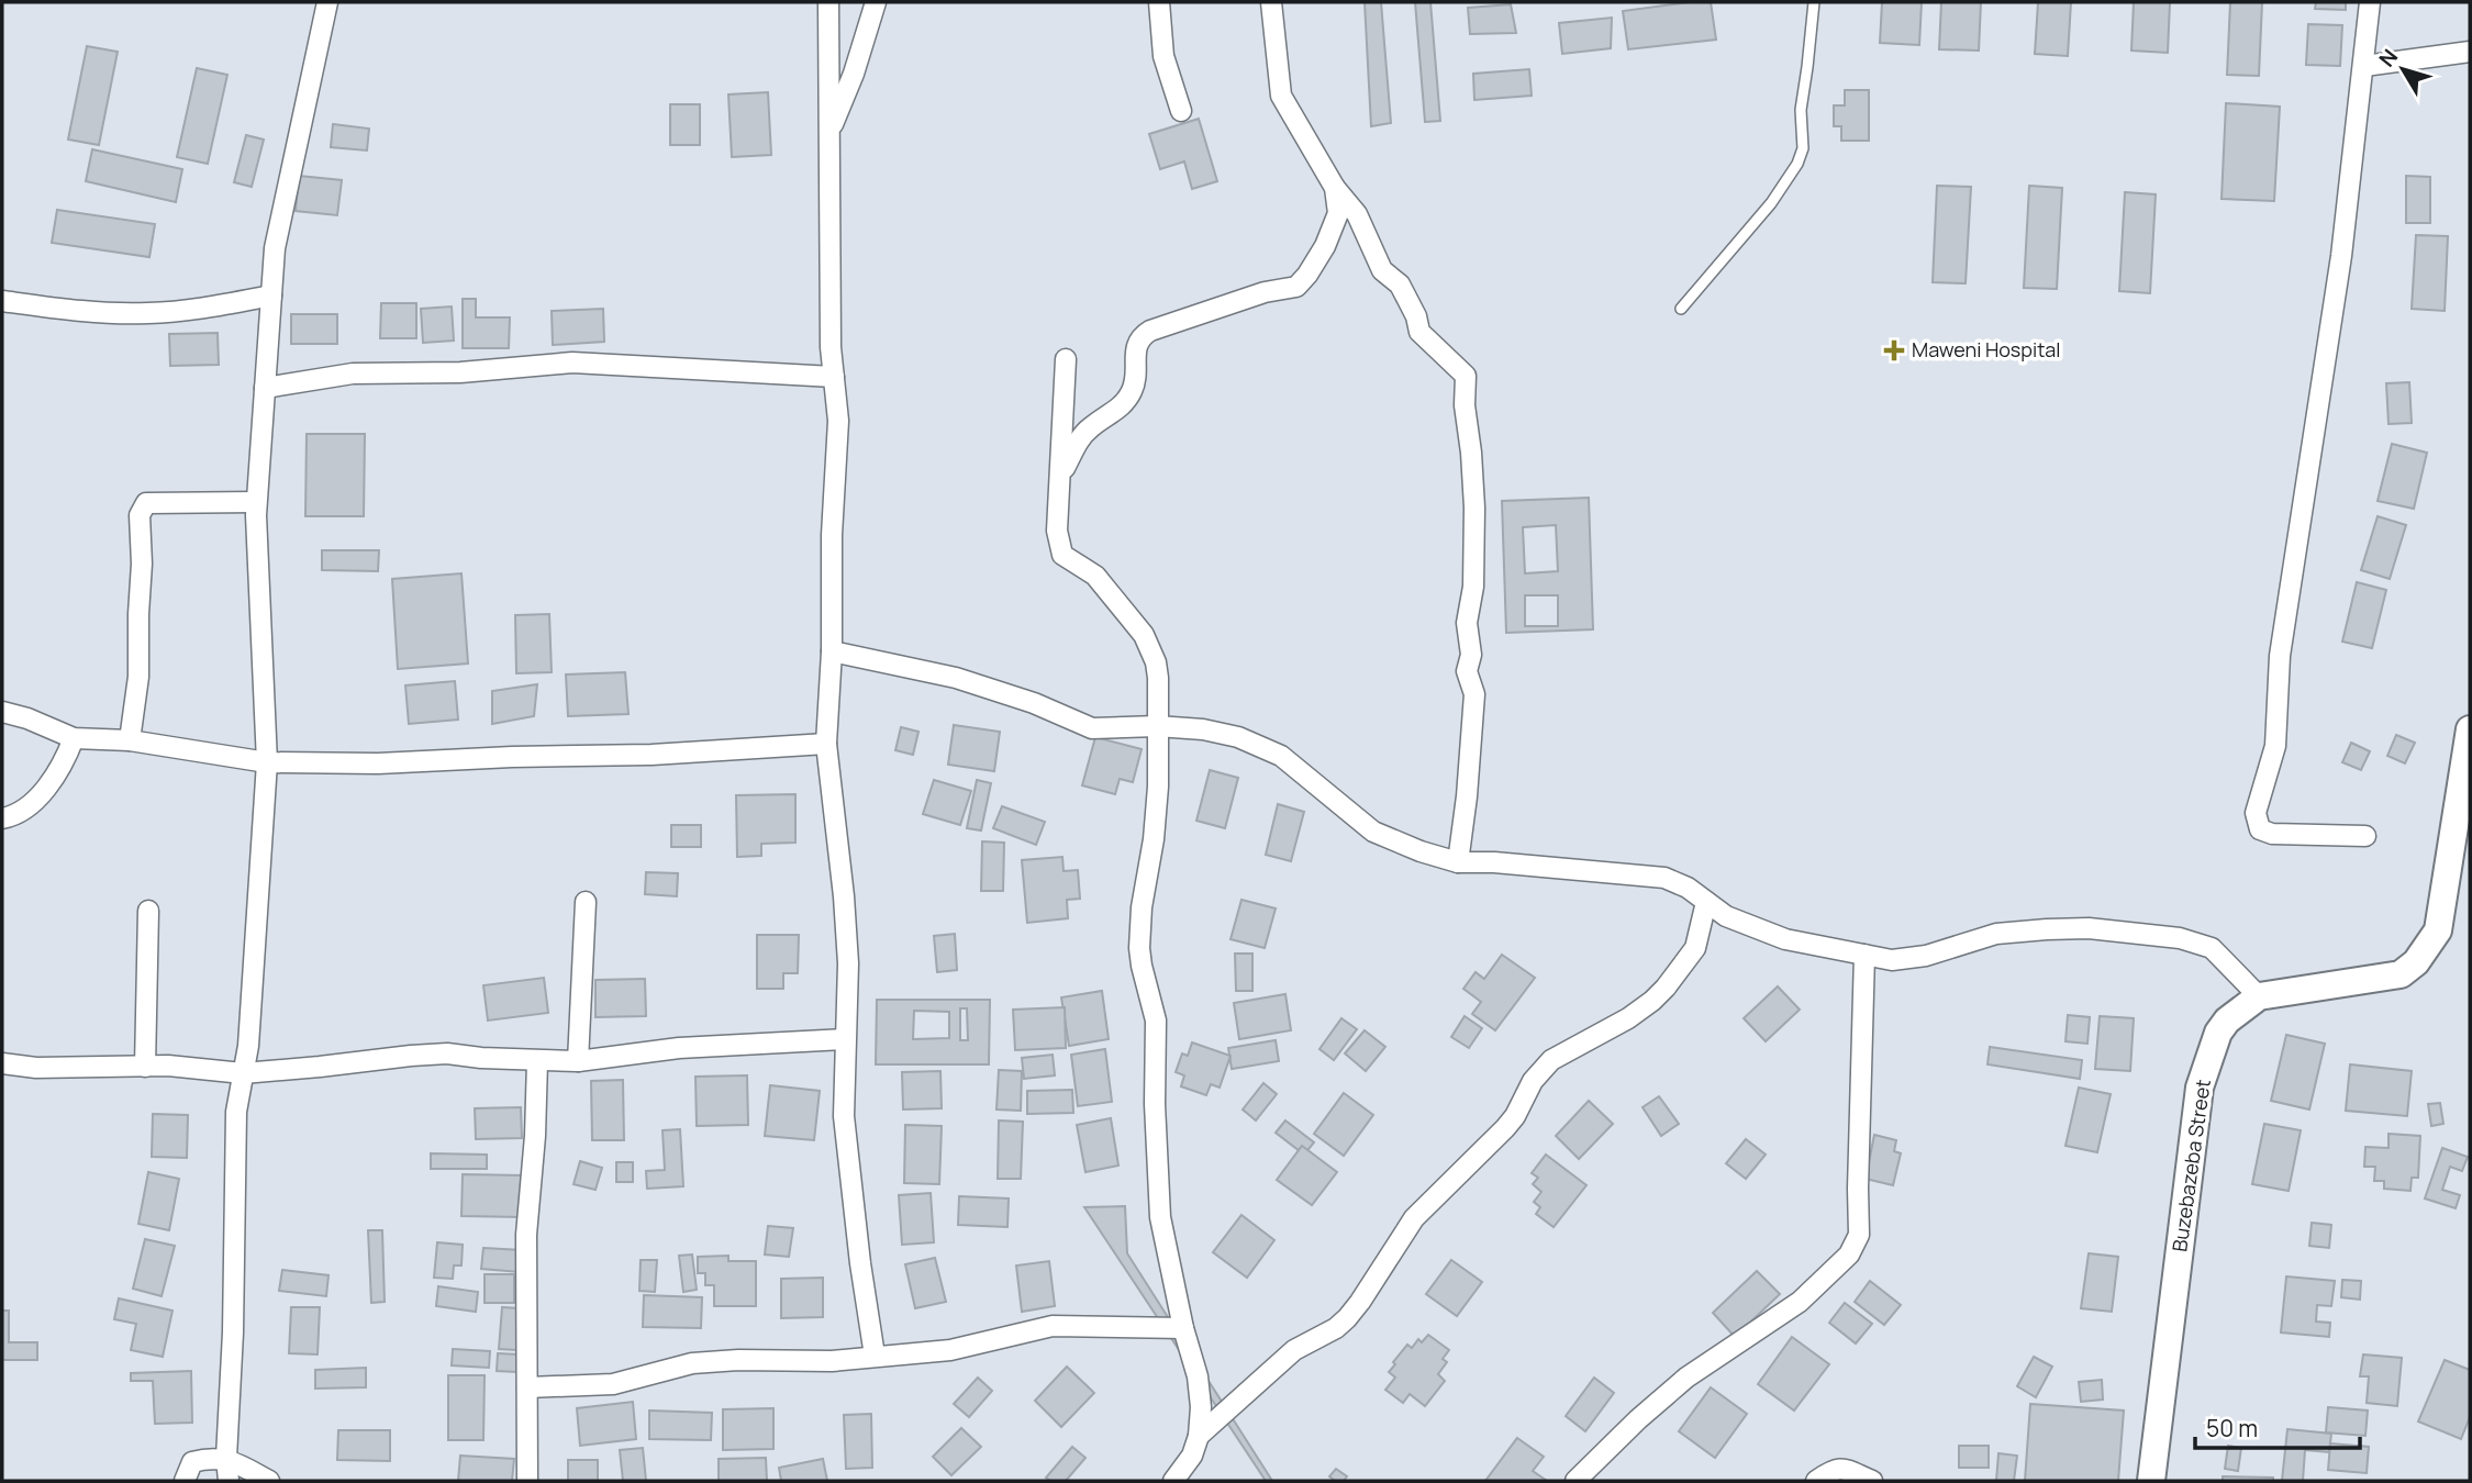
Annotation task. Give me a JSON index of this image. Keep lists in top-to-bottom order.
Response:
{
  "streets": {
    "street": ["Buzebazeba Street"]
  },
  "places": {
    "health": ["Maweni Hospital"]
  },
  "scale_bar": "50 m",
  "north": "top left"
}
